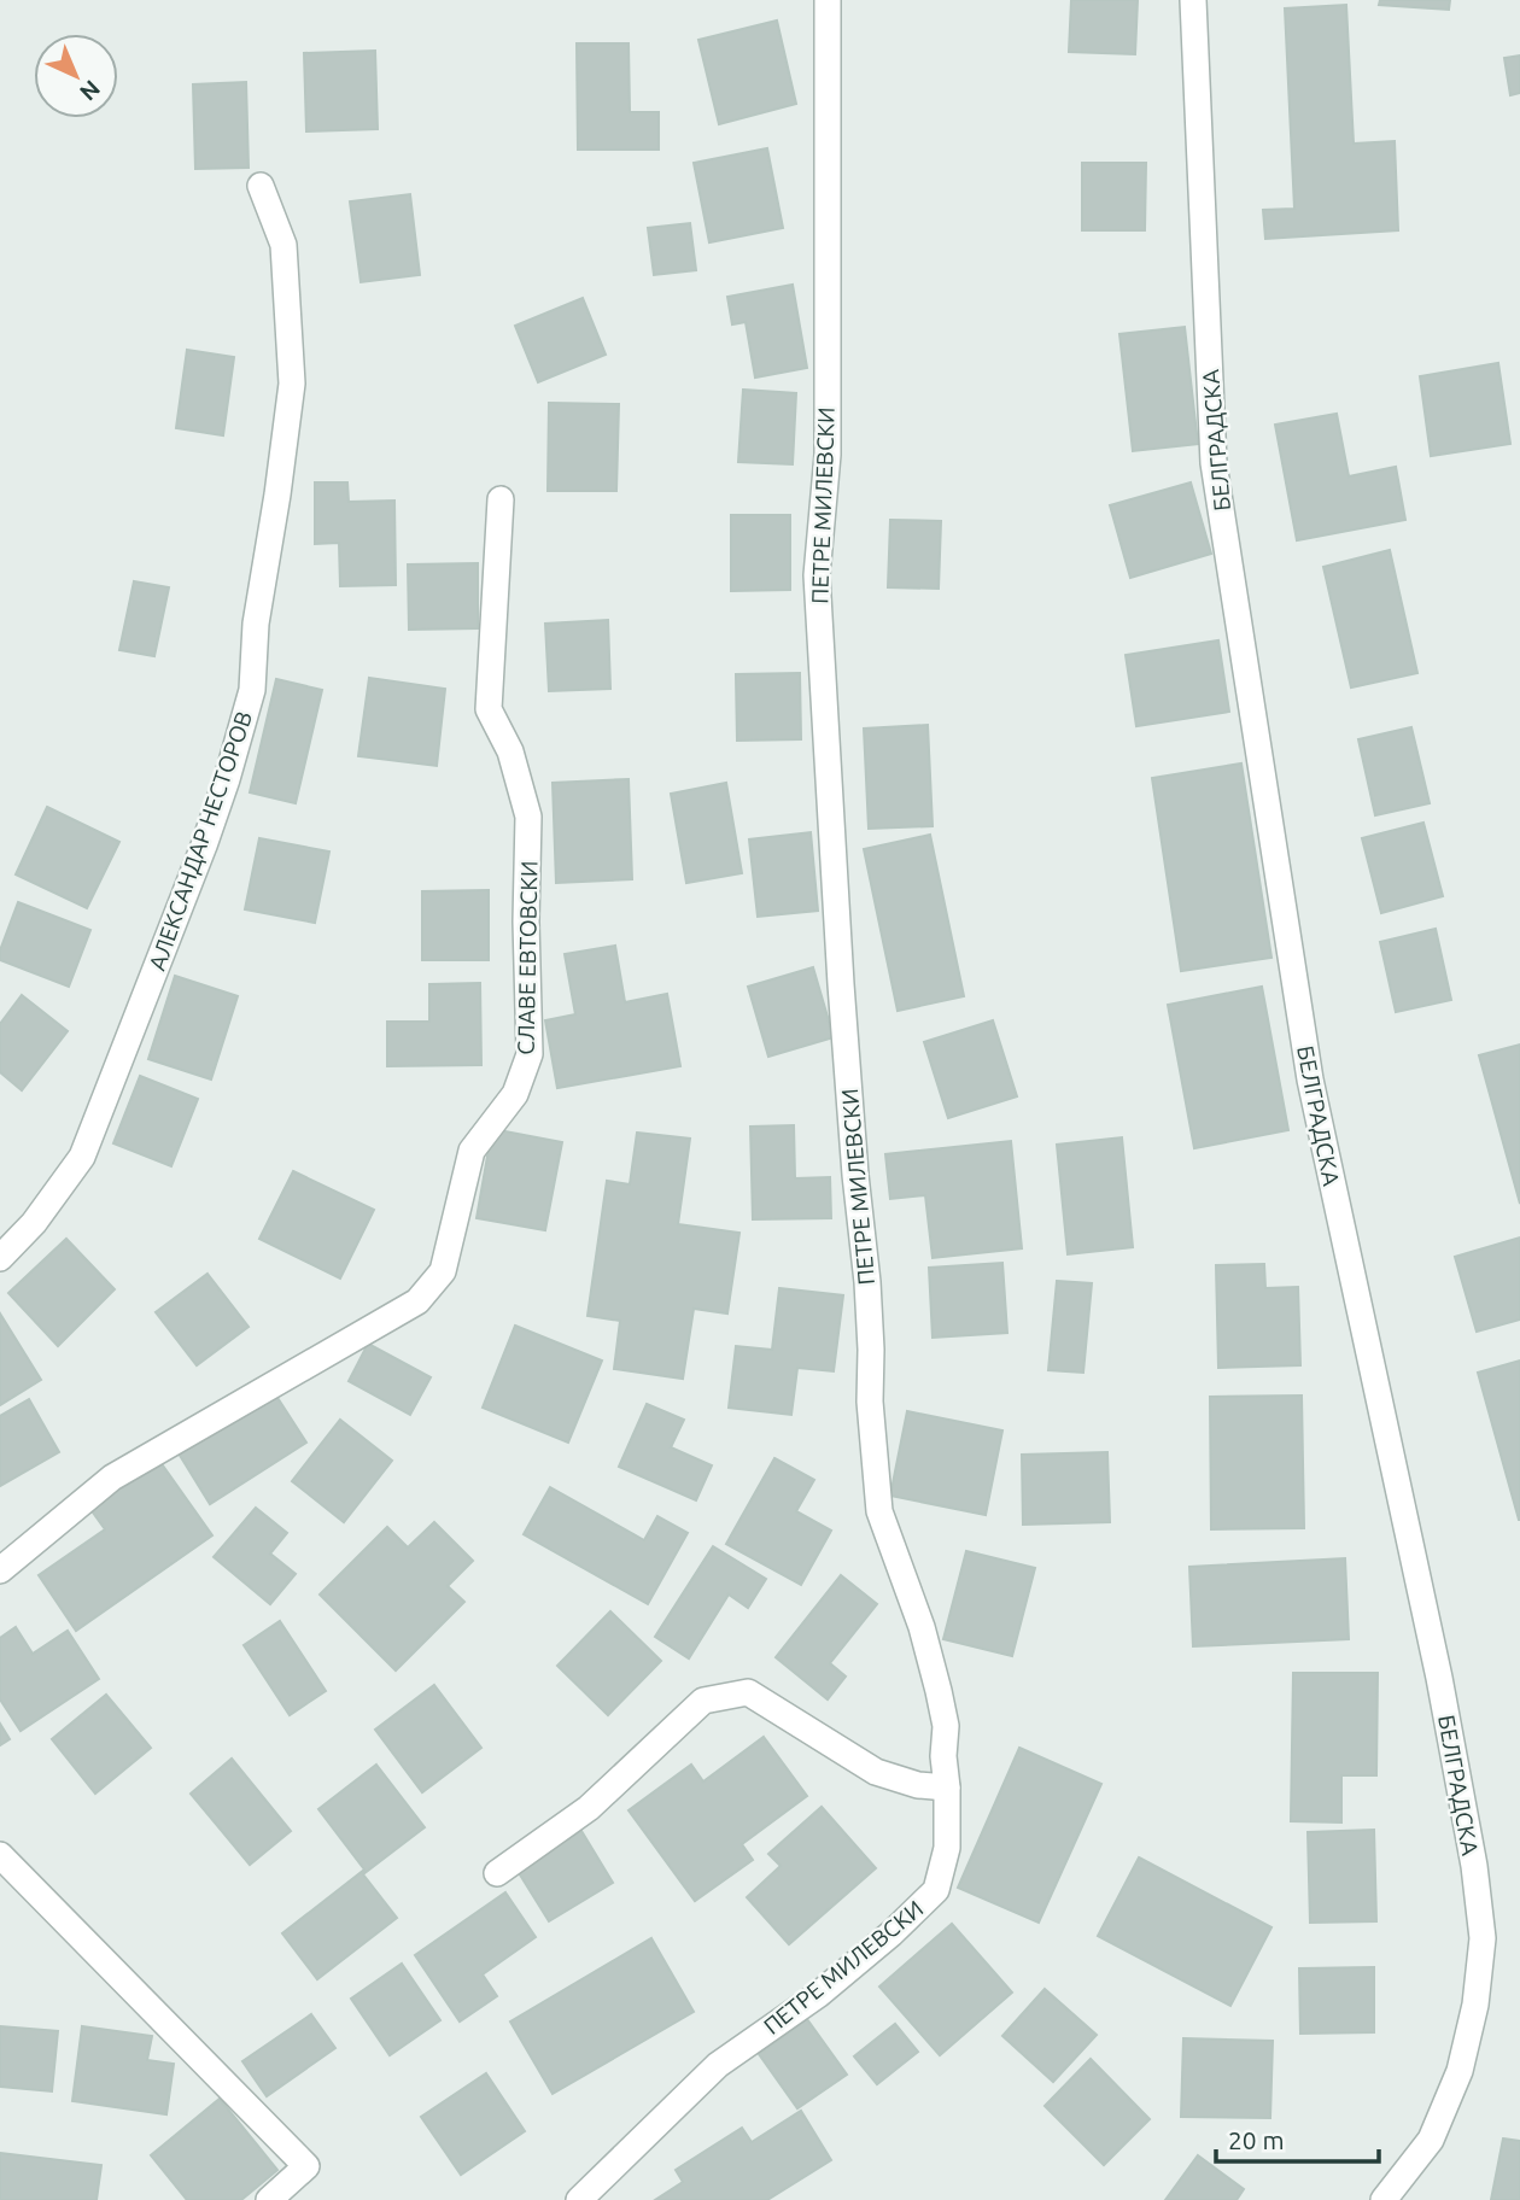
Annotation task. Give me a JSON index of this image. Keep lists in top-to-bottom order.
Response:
{
  "streets": {
    "street": [
      "БЕЛГРАДСКА",
      "ПЕТРЕ МИЛЕВСКИ",
      "АЛЕКСАНДАР НЕСТОРОВ",
      "СЛАВЕ ЕВТОВСКИ"
    ]
  },
  "scale_bar": "20 m",
  "north": "bottom right"
}
